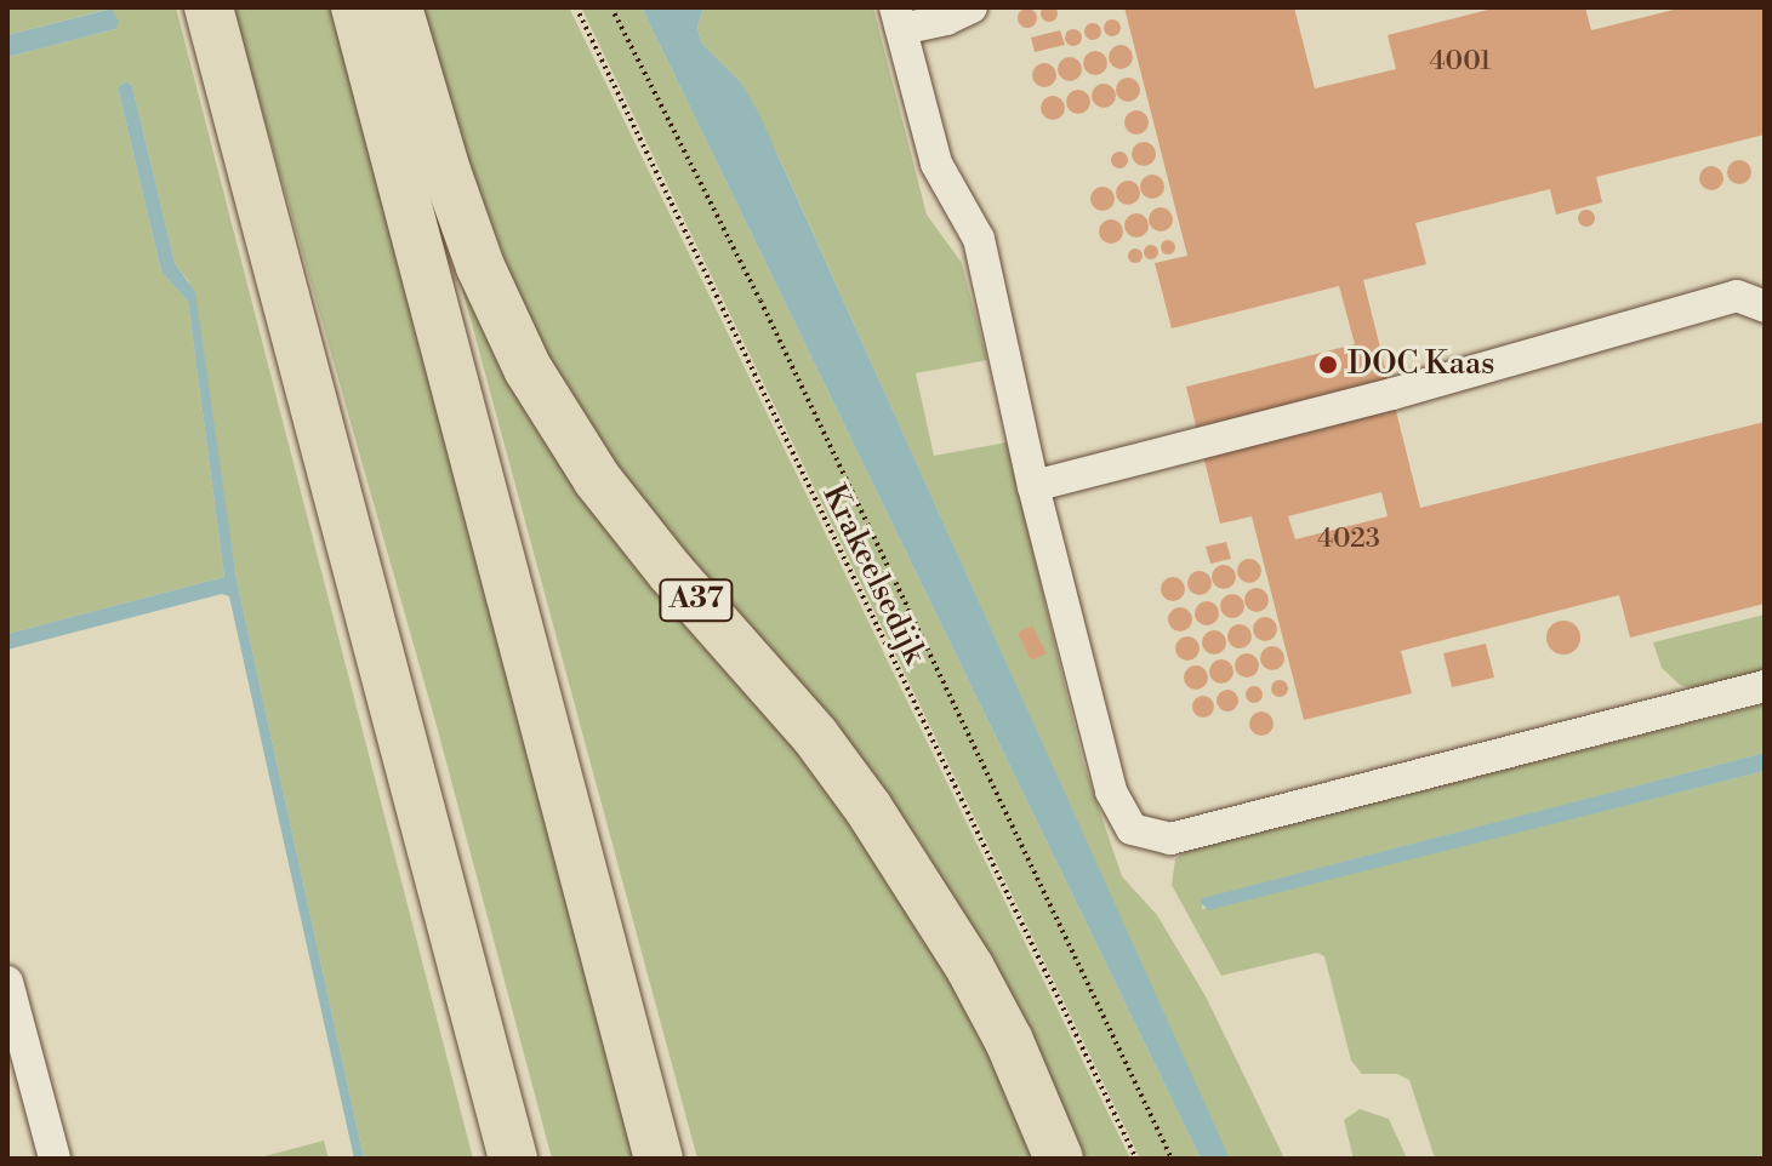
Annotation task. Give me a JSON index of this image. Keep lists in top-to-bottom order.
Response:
{
  "streets": {
    "highway": ["A37"],
    "path": ["Krakeelsedijk"]
  },
  "places": ["DOC Kaas"],
  "house_numbers": ["4001", "4023"]
}
